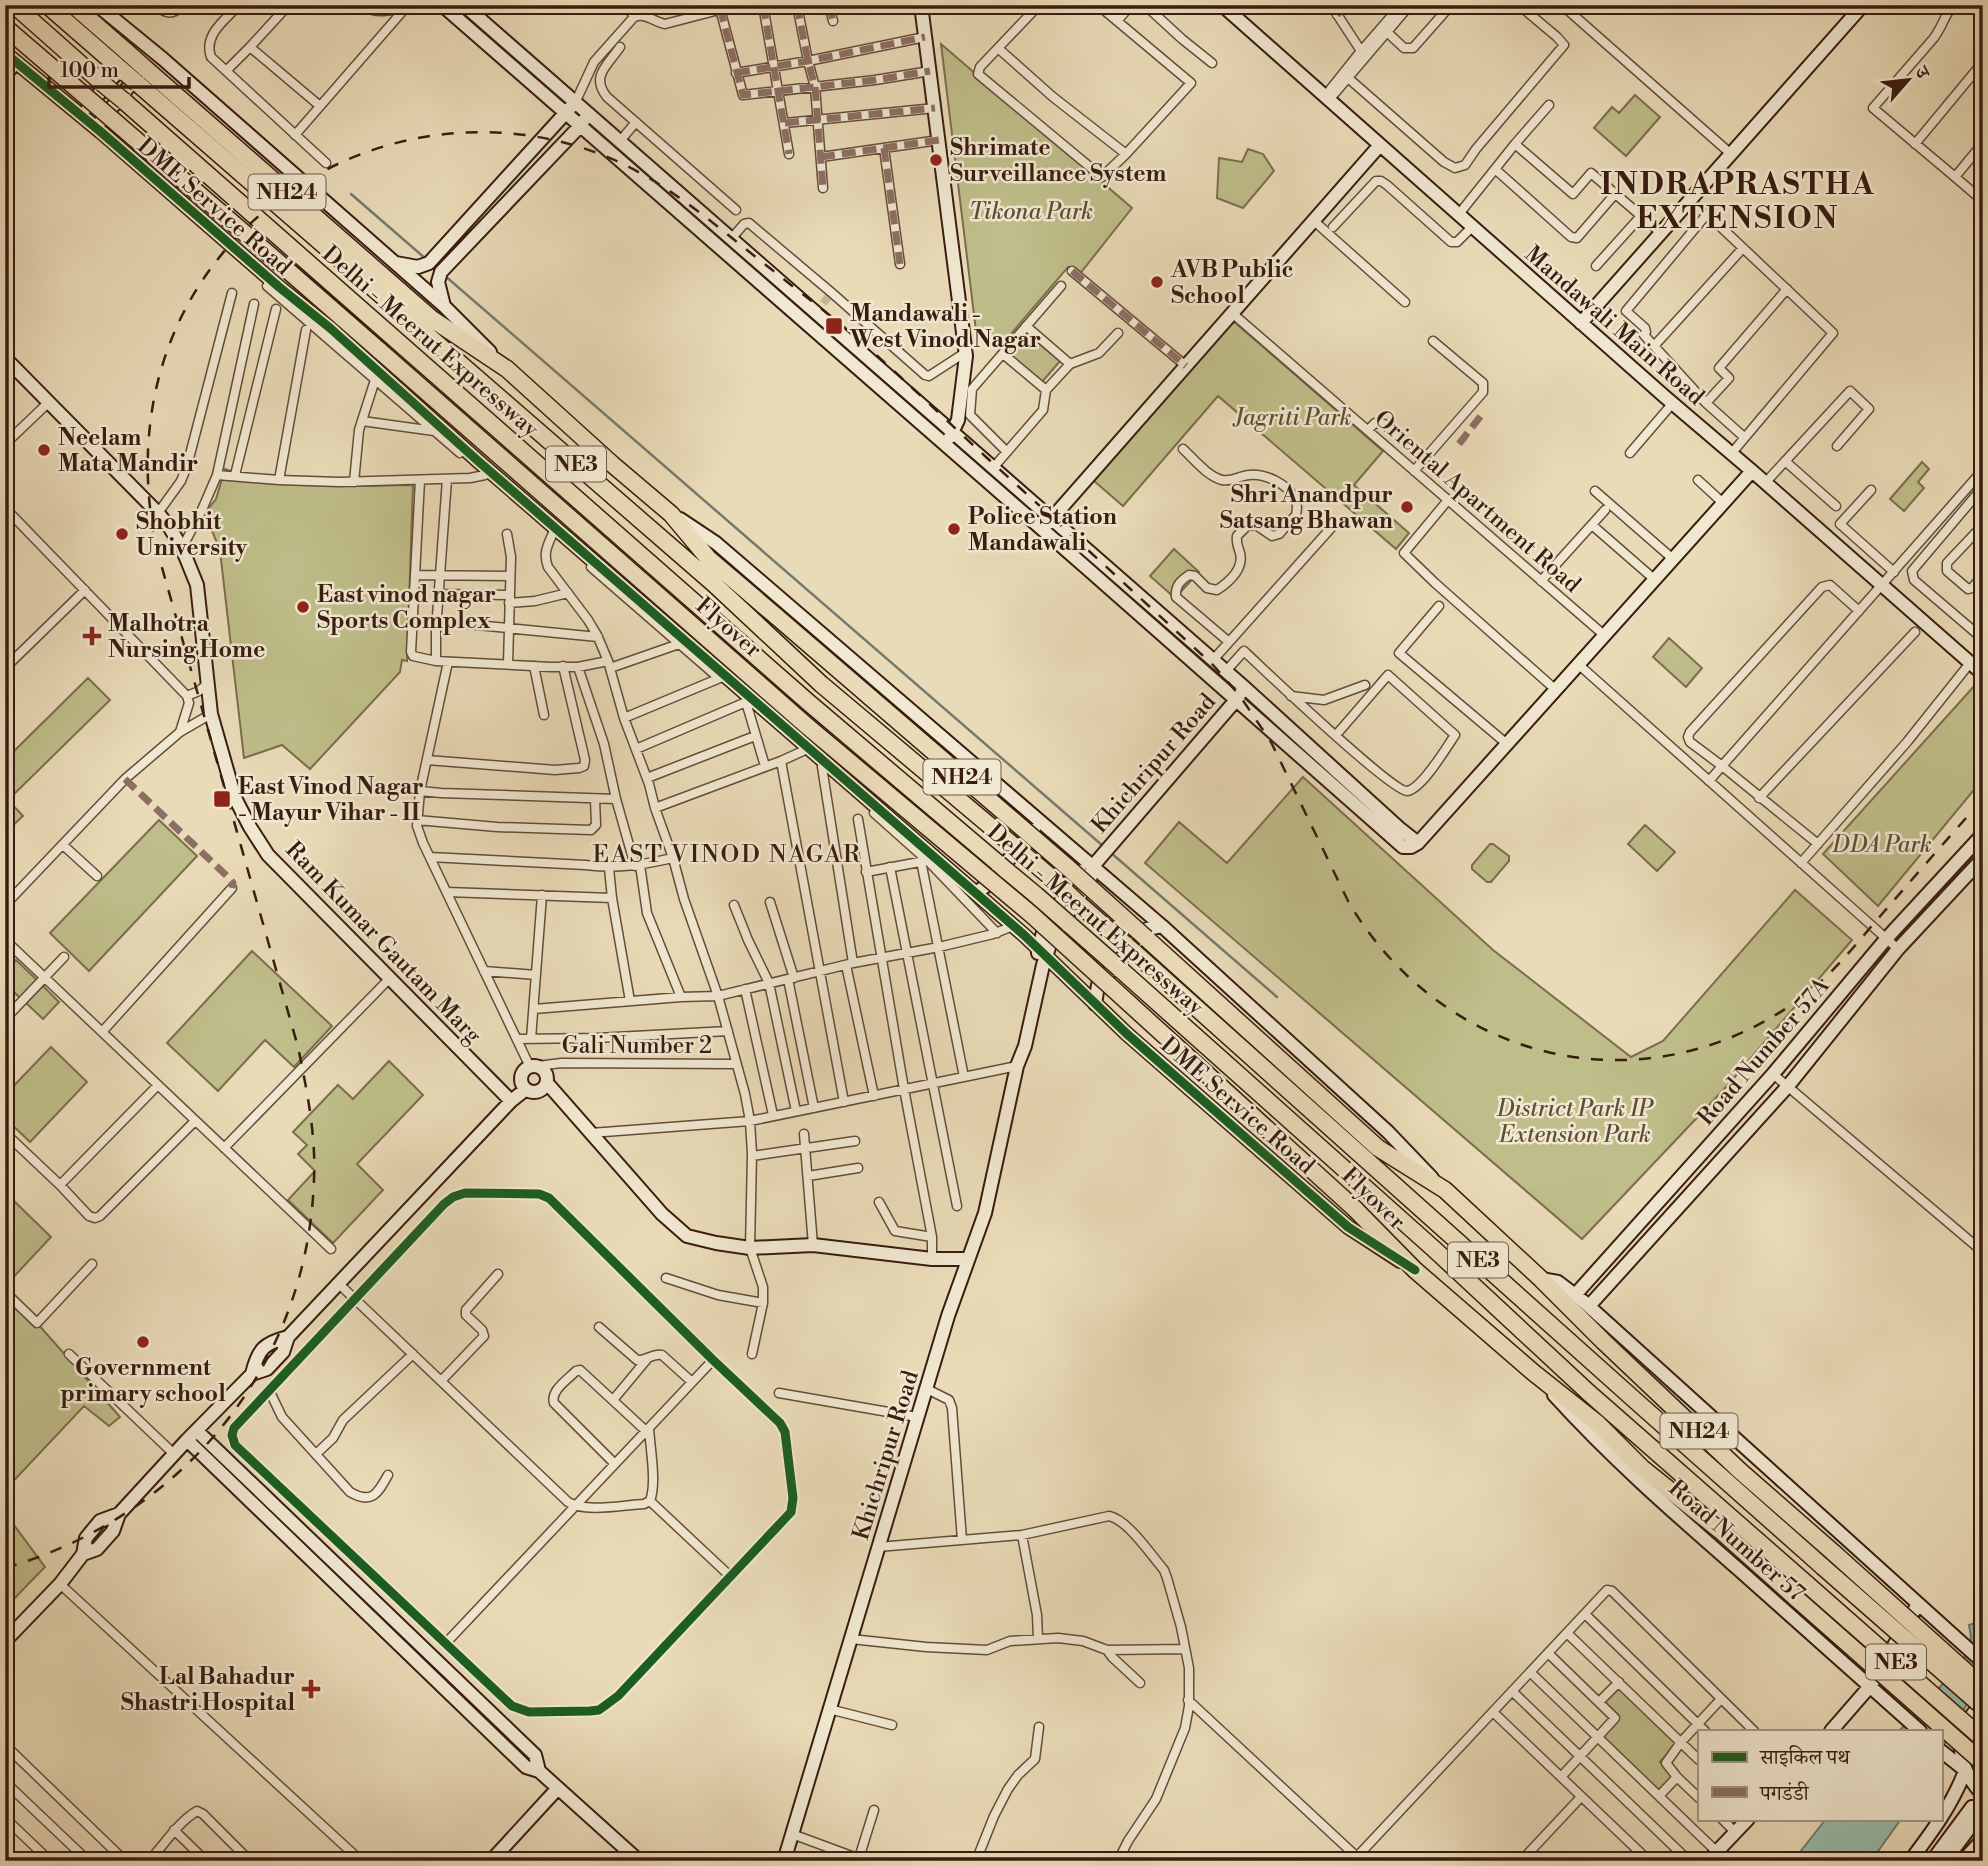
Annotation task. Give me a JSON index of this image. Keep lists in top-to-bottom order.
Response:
{
  "streets": {
    "highway": [
      "NH24",
      "Delhi - Meerut Expressway",
      "NE3",
      "Flyover"
    ],
    "street": [
      "DME Service Road",
      "Mandawali Main Road",
      "Oriental Apartment Road",
      "Khichripur Road",
      "Ram Kumar Gautam Marg",
      "Gali Number 2",
      "Road Number 57A",
      "Road Number 57"
    ]
  },
  "crossings": [
    ["NH24", "Flyover"],
    ["DME Service Road", "Flyover"],
    ["DME Service Road", "Khichripur Road"],
    ["Flyover", "Road Number 57"]
  ],
  "districts": ["INDRAPRASTHA EXTENSION", "EAST VINOD NAGAR"],
  "parks": [
    "Tikona Park",
    "Jagriti Park",
    "DDA Park",
    "District Park IP Extension Park"
  ],
  "places": {
    "other": [
      "Shrimate Surveillance System",
      "AVB Public School",
      "Neelam Mata Mandir",
      "Shri Anandpur Satsang Bhawan",
      "Police Station Mandawali",
      "Shobhit University",
      "East vinod nagar Sports Complex",
      "Government primary school"
    ],
    "transit": ["Mandawali - West Vinod Nagar", "East Vinod Nagar - Mayur Vihar - II"],
    "health": ["Malhotra Nursing Home", "Lal Bahadur Shastri Hospital"]
  },
  "legend": ["साइकिल पथ", "पगडंडी"],
  "scale_bar": "100 m",
  "north": "top right"
}
